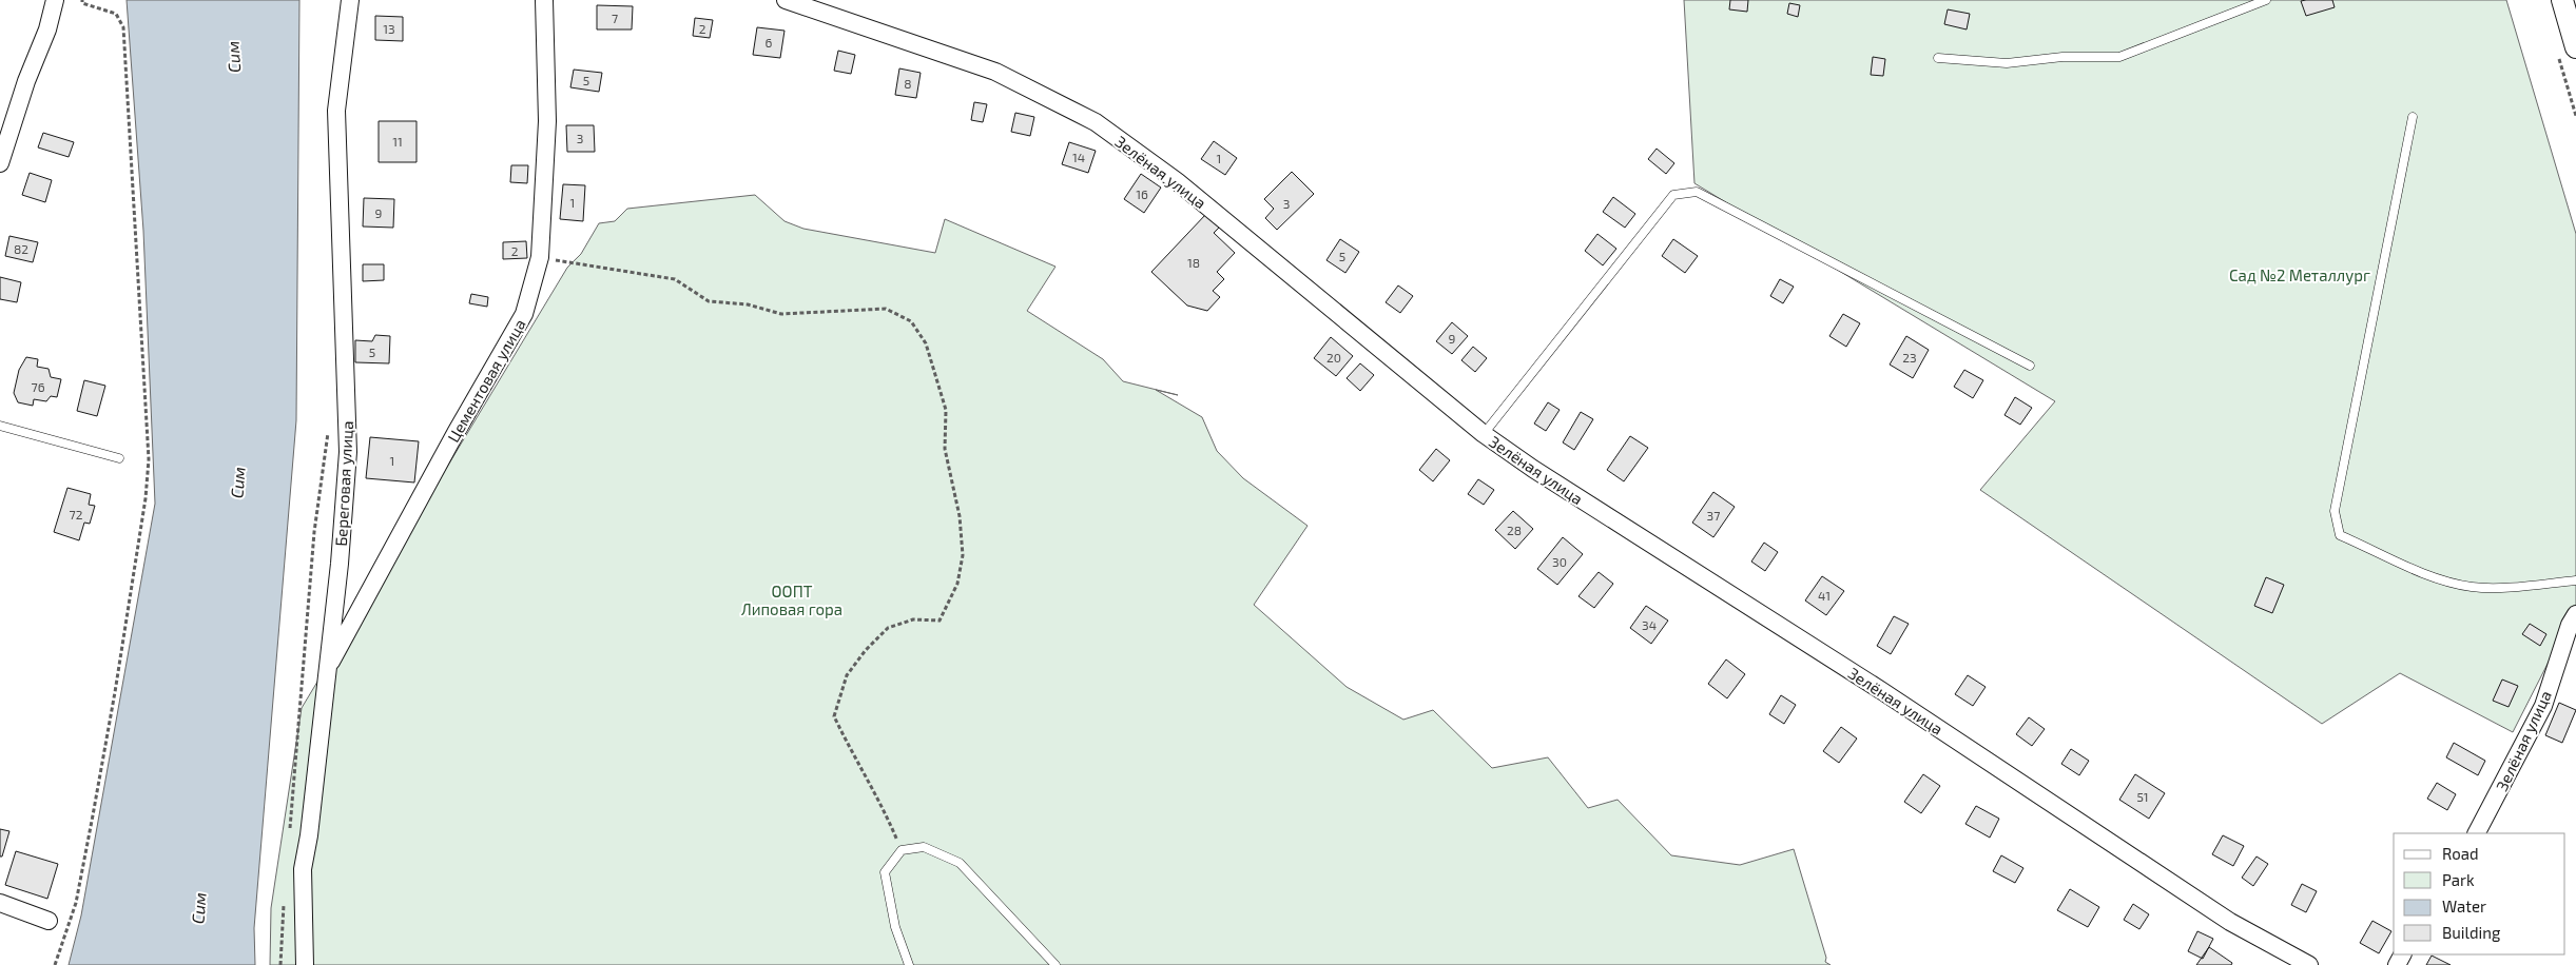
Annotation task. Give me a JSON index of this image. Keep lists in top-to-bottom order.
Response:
{
  "streets": {
    "street": ["Зелёная улица", "Цементовая улица", "Береговая улица"]
  },
  "crossings": [
    ["Цементовая улица", "Береговая улица"]
  ],
  "water": ["Сим"],
  "parks": ["Сад №2 Металлург", "ООПТ Липовая гора"],
  "house_numbers": [
    "7",
    "13",
    "2",
    "6",
    "5",
    "8",
    "3",
    "11",
    "14",
    "1",
    "16",
    "1",
    "3",
    "9",
    "82",
    "2",
    "5",
    "18",
    "9",
    "5",
    "20",
    "23",
    "76",
    "1",
    "72",
    "37",
    "28",
    "30",
    "41",
    "34",
    "51"
  ],
  "legend": [
    "Road",
    "Park",
    "Water",
    "Building"
  ]
}
